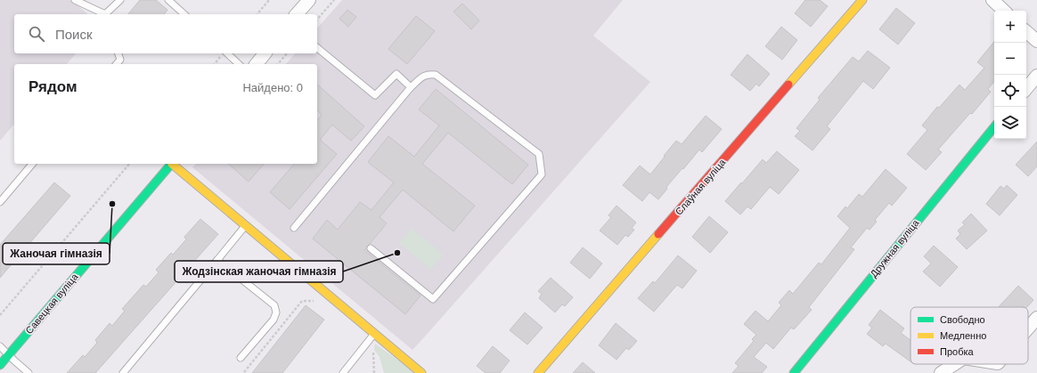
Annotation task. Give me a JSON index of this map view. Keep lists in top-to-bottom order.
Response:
{
  "streets": {
    "street": ["Слаўная вуліца", "Дружная вуліца", "Савецкая вуліца"]
  },
  "places": ["Жаночая гімназія", "Жодзінская жаночая гімназія"],
  "legend": ["Свободно", "Медленно", "Пробка"],
  "page": {
    "map_buttons": ["+", "−"],
    "search": "Поиск",
    "heading": ["Рядом", "Найдено: 0"]
  }
}
